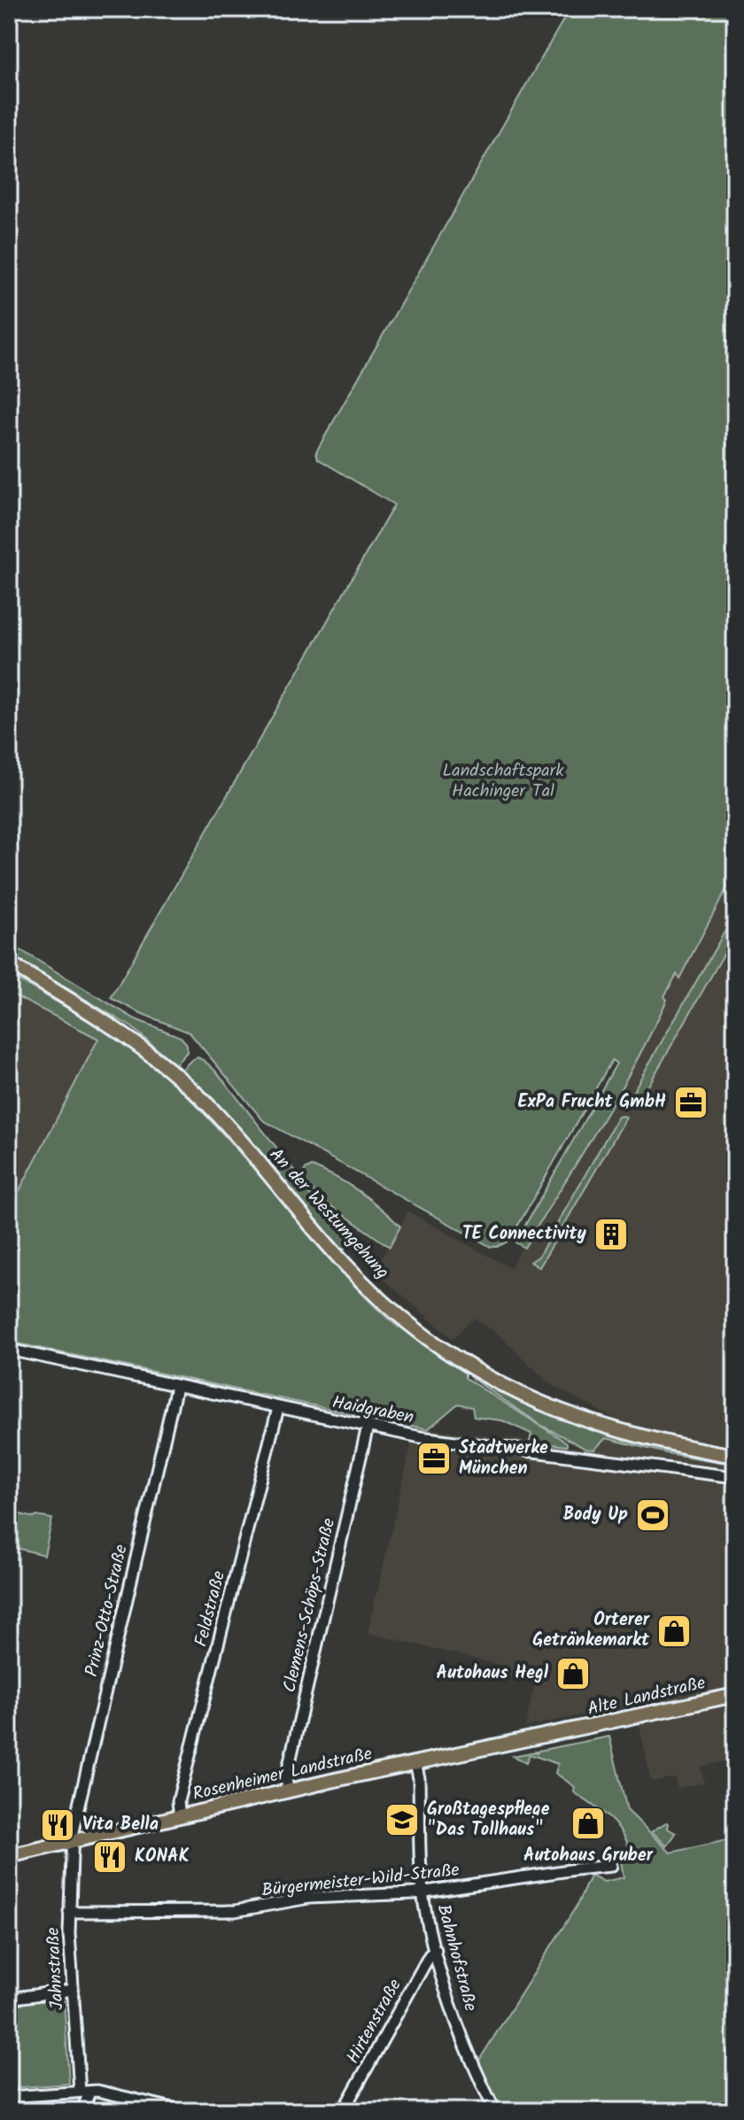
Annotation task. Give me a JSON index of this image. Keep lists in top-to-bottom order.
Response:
{
  "streets": {
    "main road": ["An der Westumgehung", "Alte Landstraße", "Rosenheimer Landstraße"],
    "street": [
      "Haidgraben",
      "Clemens-Schöps-Straße",
      "Feldstraße",
      "Prinz-Otto-Straße",
      "Bürgermeister-Wild-Straße",
      "Bahnhofstraße",
      "Jahnstraße",
      "Hirtenstraße"
    ]
  },
  "crossings": [
    ["Haidgraben", "Clemens-Schöps-Straße"],
    ["Haidgraben", "Feldstraße"],
    ["Haidgraben", "Prinz-Otto-Straße"],
    ["Clemens-Schöps-Straße", "Rosenheimer Landstraße"],
    ["Feldstraße", "Rosenheimer Landstraße"],
    ["Prinz-Otto-Straße", "Rosenheimer Landstraße"],
    ["Prinz-Otto-Straße", "Jahnstraße"],
    ["Alte Landstraße", "Rosenheimer Landstraße"],
    ["Rosenheimer Landstraße", "Bahnhofstraße"],
    ["Rosenheimer Landstraße", "Jahnstraße"],
    ["Bürgermeister-Wild-Straße", "Bahnhofstraße"],
    ["Bürgermeister-Wild-Straße", "Jahnstraße"],
    ["Bahnhofstraße", "Hirtenstraße"]
  ],
  "parks": ["Landschaftspark Hachinger Tal"],
  "places": {
    "office": ["ExPa Frucht GmbH", "Stadtwerke München"],
    "building": ["TE Connectivity"],
    "sports": ["Body Up"],
    "shop": ["Orterer Getränkemarkt", "Autohaus Hegl", "Autohaus Gruber"],
    "school or university": ["Großtagespflege \"Das Tollhaus\""],
    "restaurant": ["Vita Bella", "KONAK"]
  }
}
